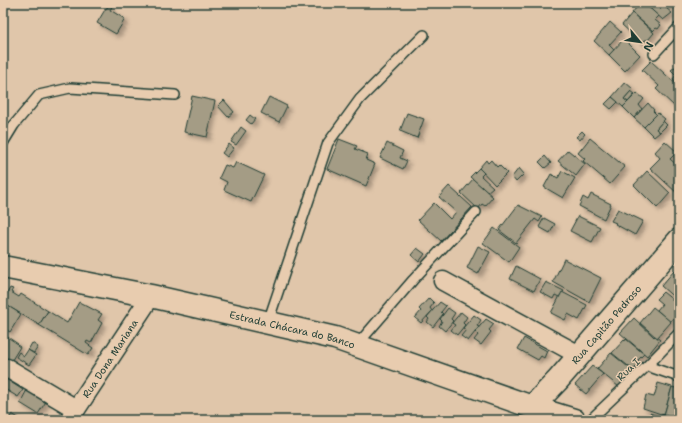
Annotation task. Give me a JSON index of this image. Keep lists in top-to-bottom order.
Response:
{
  "streets": {
    "street": ["Rua Capitão Pedroso", "Estrada Chácara do Banco", "Rua Dona Mariana"],
    "lane": ["Rua I"]
  },
  "crossings": [
    ["Rua Capitão Pedroso", "Estrada Chácara do Banco"],
    ["Estrada Chácara do Banco", "Rua Dona Mariana"]
  ],
  "north": "bottom right"
}
